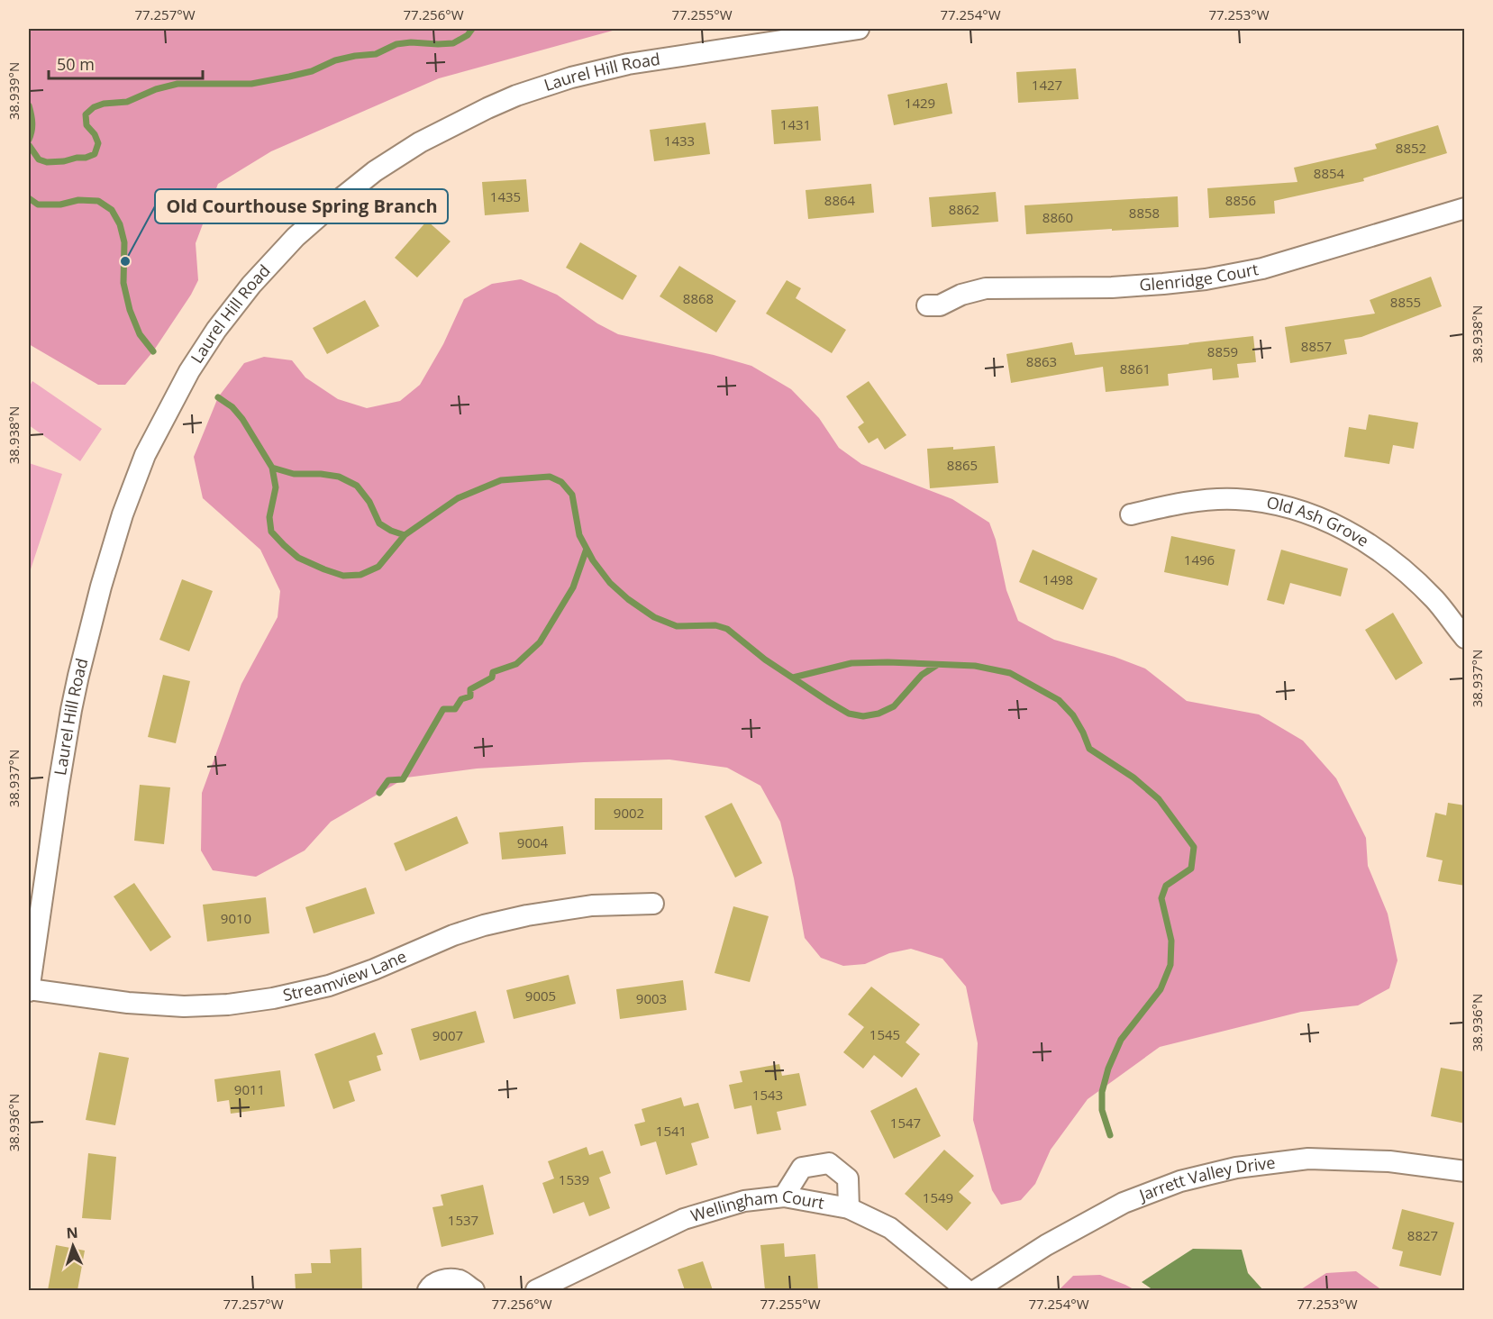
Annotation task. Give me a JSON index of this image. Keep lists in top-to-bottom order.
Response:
{
  "streets": {
    "street": [
      "Laurel Hill Road",
      "Glenridge Court",
      "Old Ash Grove",
      "Streamview Lane",
      "Jarrett Valley Drive",
      "Wellingham Court"
    ]
  },
  "crossings": [
    ["Laurel Hill Road", "Streamview Lane"]
  ],
  "places": ["Old Courthouse Spring Branch"],
  "house_numbers": [
    "1427",
    "1429",
    "1431",
    "1433",
    "8852",
    "8854",
    "1435",
    "8864",
    "8856",
    "8862",
    "8858",
    "8860",
    "8868",
    "8855",
    "8857",
    "8859",
    "8863",
    "8861",
    "8865",
    "1496",
    "1498",
    "9002",
    "9004",
    "9010",
    "9005",
    "9003",
    "1545",
    "9007",
    "9011",
    "1543",
    "1547",
    "1541",
    "1539",
    "1549",
    "1537",
    "8827"
  ],
  "scale_bar": "50 m",
  "north": "top",
  "coordinates": [
    "77.257°W",
    "77.256°W",
    "77.255°W",
    "77.254°W",
    "77.253°W",
    "38.939°N",
    "38.938°N",
    "38.937°N",
    "38.936°N"
  ]
}
